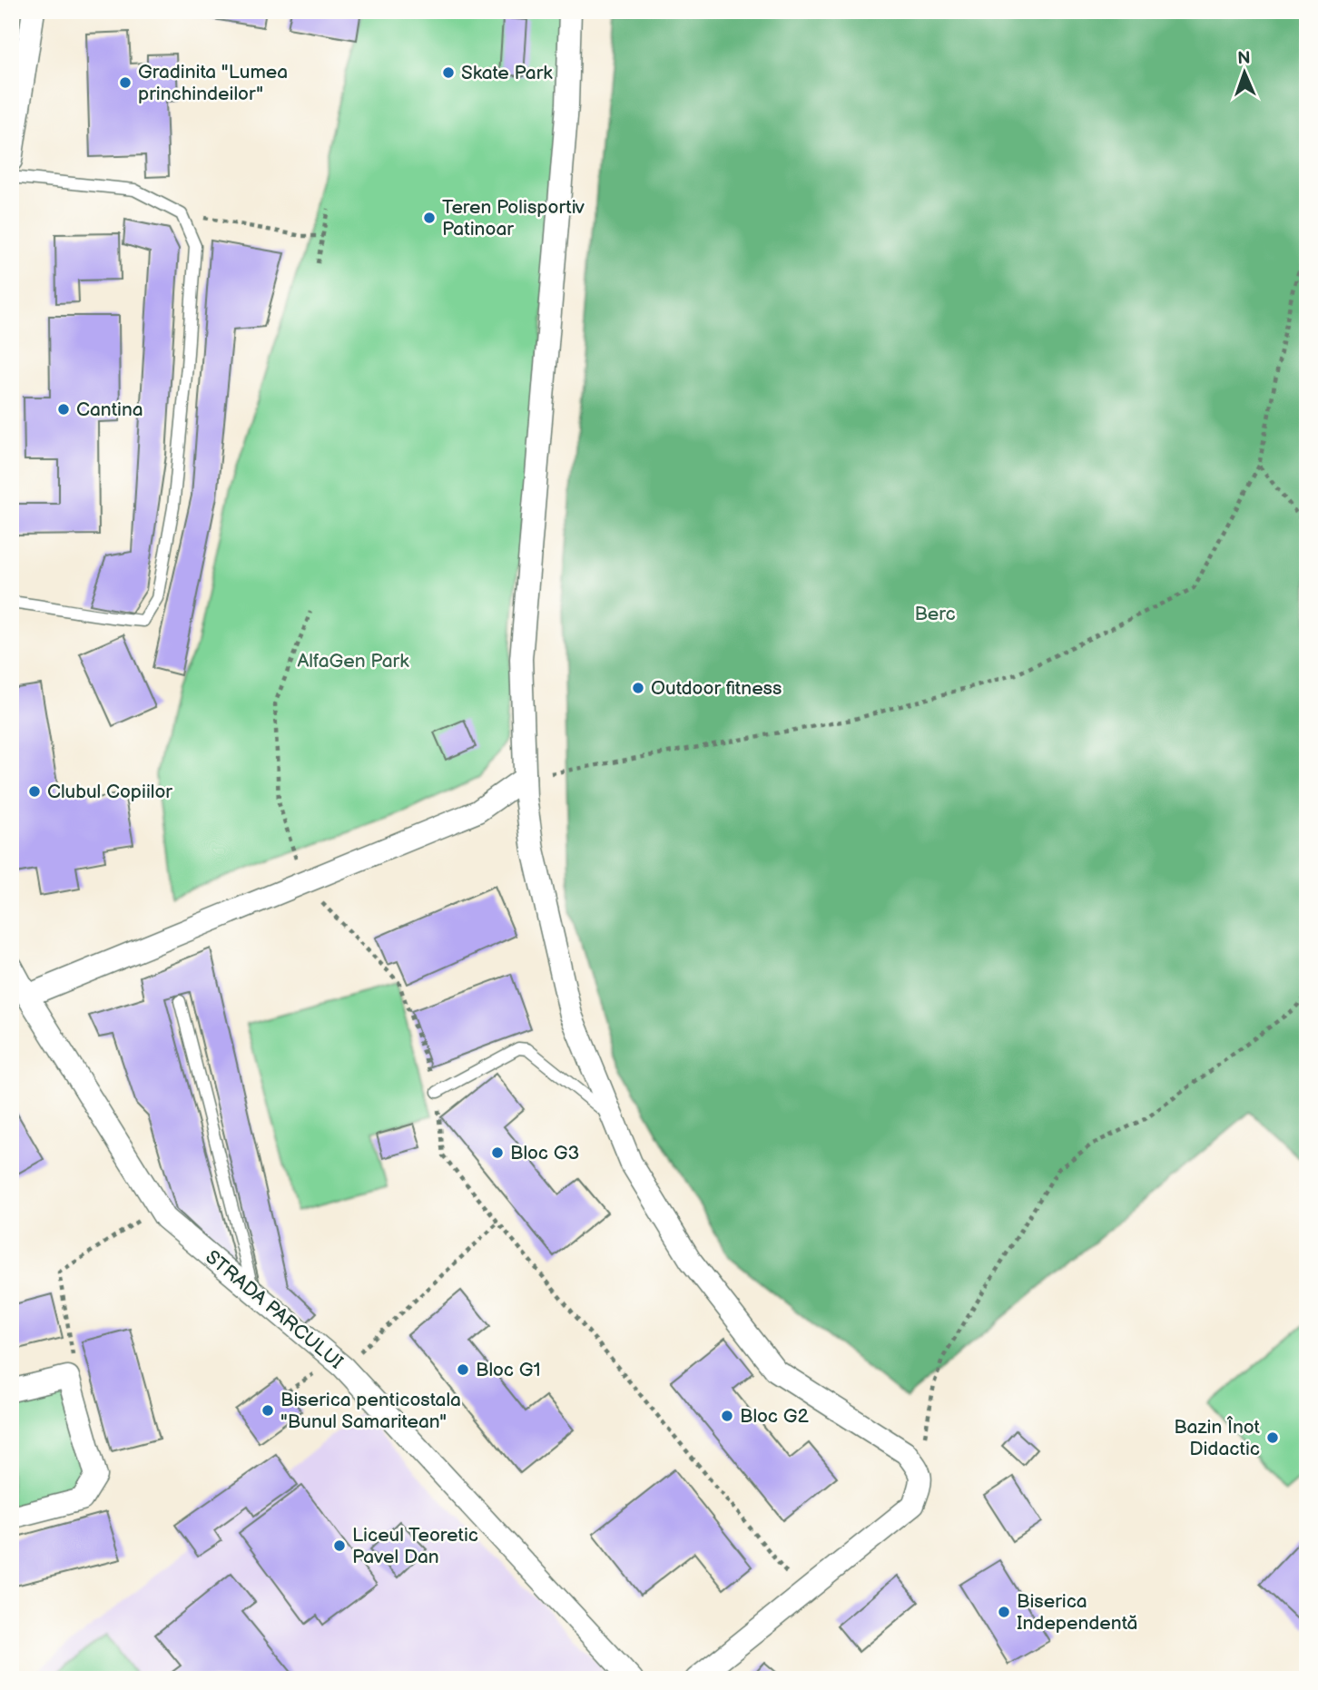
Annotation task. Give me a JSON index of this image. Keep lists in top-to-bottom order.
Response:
{
  "streets": {
    "street": ["STRADA PARCULUI"]
  },
  "parks": ["Berc", "AlfaGen Park"],
  "places": [
    "Skate Park",
    "Gradinita \"Lumea princhindeilor\"",
    "Teren Polisportiv Patinoar",
    "Cantina",
    "Outdoor fitness",
    "Clubul Copiilor",
    "Bloc G3",
    "Bloc G1",
    "Biserica penticostala \"Bunul Samaritean\"",
    "Bloc G2",
    "Bazin Înot Didactic",
    "Liceul Teoretic Pavel Dan",
    "Biserica Independentă"
  ],
  "north": "top"
}
